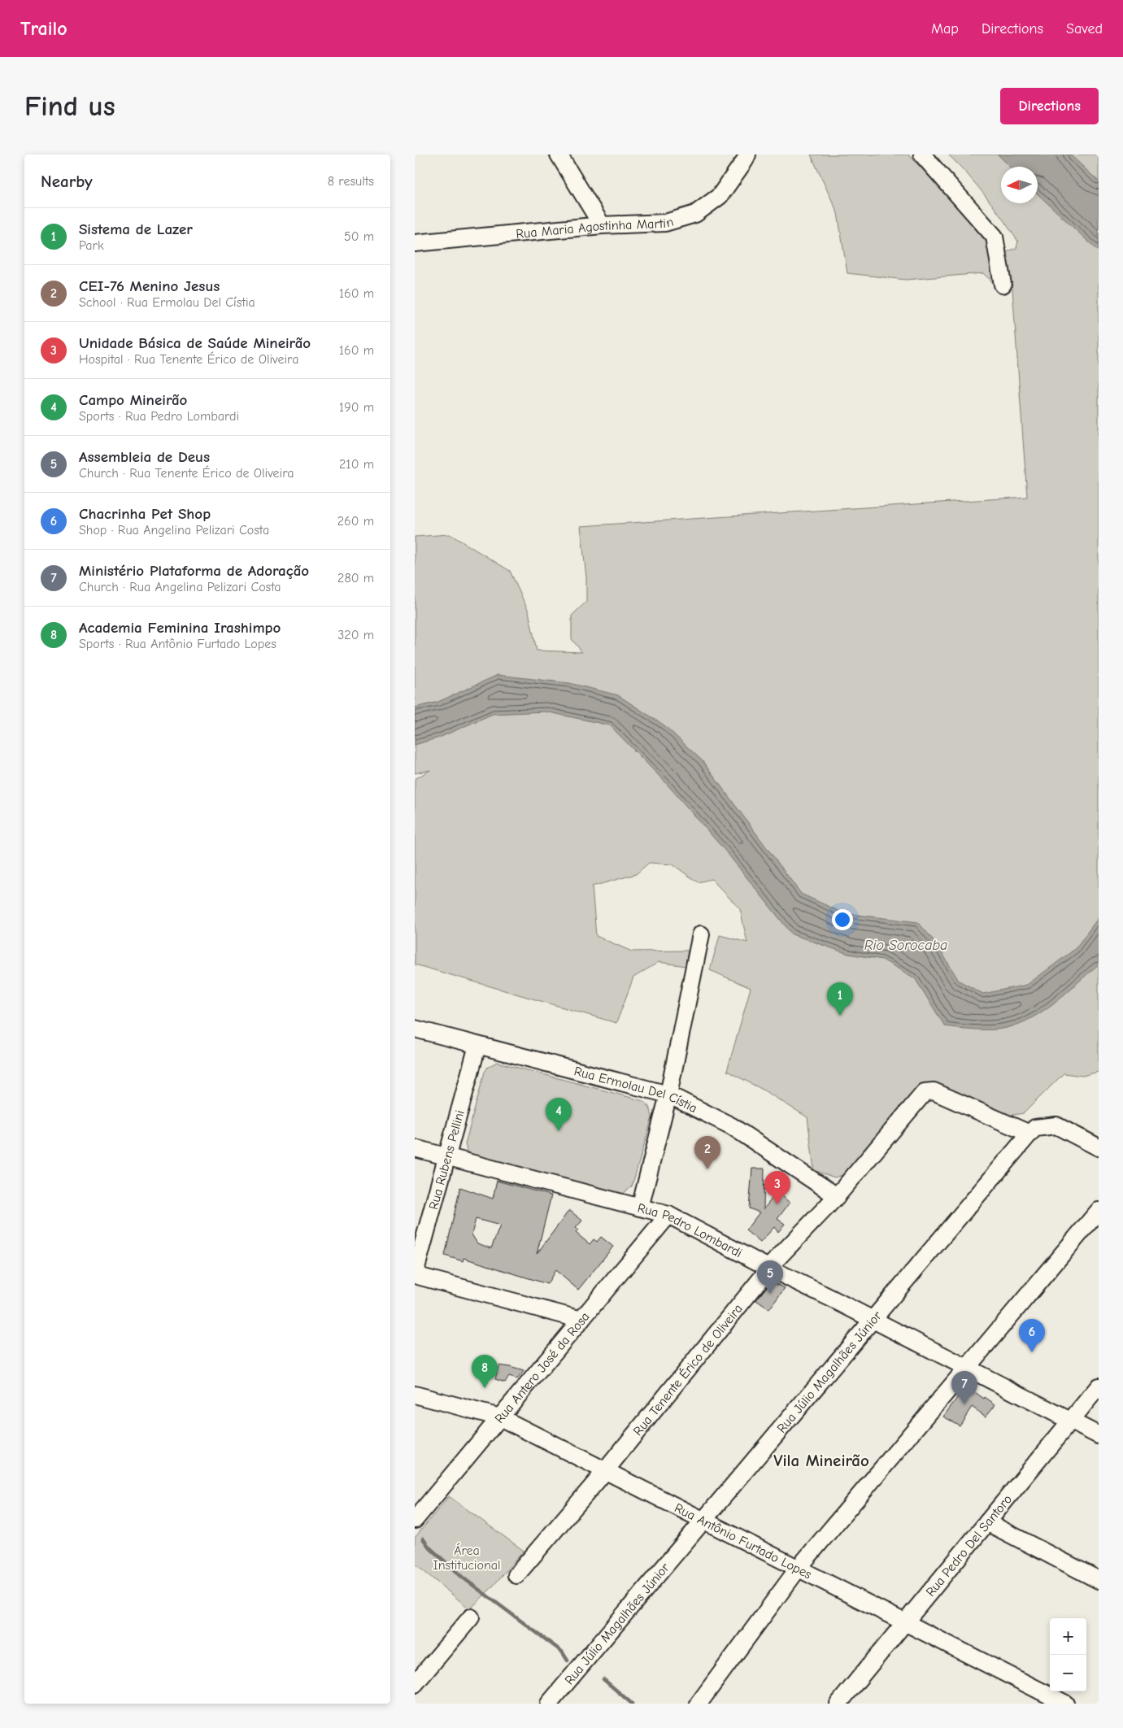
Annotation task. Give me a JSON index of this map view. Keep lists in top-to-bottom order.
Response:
{
  "streets": {
    "street": [
      "Rua Maria Agostinha Martin",
      "Rua Ermolau Del Cístia",
      "Rua Rubens Pellini",
      "Rua Pedro Lombardi",
      "Rua Antero José da Rosa",
      "Rua Tenente Érico de Oliveira",
      "Rua Júlio Magalhães Júnior",
      "Rua Antônio Furtado Lopes",
      "Rua Pedro Del Santoro"
    ]
  },
  "crossings": [
    ["Rua Ermolau Del Cístia", "Rua Rubens Pellini"],
    ["Rua Ermolau Del Cístia", "Rua Tenente Érico de Oliveira"],
    ["Rua Rubens Pellini", "Rua Pedro Lombardi"],
    ["Rua Pedro Lombardi", "Rua Antero José da Rosa"],
    ["Rua Pedro Lombardi", "Rua Tenente Érico de Oliveira"],
    ["Rua Pedro Lombardi", "Rua Júlio Magalhães Júnior"],
    ["Rua Pedro Lombardi", "Rua Pedro Del Santoro"],
    ["Rua Antero José da Rosa", "Rua Antônio Furtado Lopes"],
    ["Rua Tenente Érico de Oliveira", "Rua Júlio Magalhães Júnior"],
    ["Rua Tenente Érico de Oliveira", "Rua Antônio Furtado Lopes"],
    ["Rua Júlio Magalhães Júnior", "Rua Antônio Furtado Lopes"],
    ["Rua Antônio Furtado Lopes", "Rua Pedro Del Santoro"]
  ],
  "districts": ["Vila Mineirão"],
  "water": ["Rio Sorocaba"],
  "parks": ["Área Institucional"],
  "north": "left",
  "page": {
    "header": "Trailo",
    "nav": ["Map", "Directions", "Saved"],
    "buttons": "Directions",
    "title": "Find us",
    "heading": ["Nearby", "8 results"],
    "list": [
      {
        "mark": "1",
        "name": "Sistema de Lazer",
        "note": "Park",
        "value": "50 m"
      },
      {
        "mark": "2",
        "name": "CEI-76 Menino Jesus",
        "note": "School · Rua Ermolau Del Cístia",
        "value": "160 m"
      },
      {
        "mark": "3",
        "name": "Unidade Básica de Saúde Mineirão",
        "note": "Hospital · Rua Tenente Érico de Oliveira",
        "value": "160 m"
      },
      {
        "mark": "4",
        "name": "Campo Mineirão",
        "note": "Sports · Rua Pedro Lombardi",
        "value": "190 m"
      },
      {
        "mark": "5",
        "name": "Assembleia de Deus",
        "note": "Church · Rua Tenente Érico de Oliveira",
        "value": "210 m"
      },
      {
        "mark": "6",
        "name": "Chacrinha Pet Shop",
        "note": "Shop · Rua Angelina Pelizari Costa",
        "value": "260 m"
      },
      {
        "mark": "7",
        "name": "Ministério Plataforma de Adoração",
        "note": "Church · Rua Angelina Pelizari Costa",
        "value": "280 m"
      },
      {
        "mark": "8",
        "name": "Academia Feminina Irashimpo",
        "note": "Sports · Rua Antônio Furtado Lopes",
        "value": "320 m"
      }
    ],
    "pins": [
      "1",
      "4",
      "2",
      "3",
      "5",
      "6",
      "8",
      "7"
    ],
    "map_buttons": ["+", "−"]
  }
}
